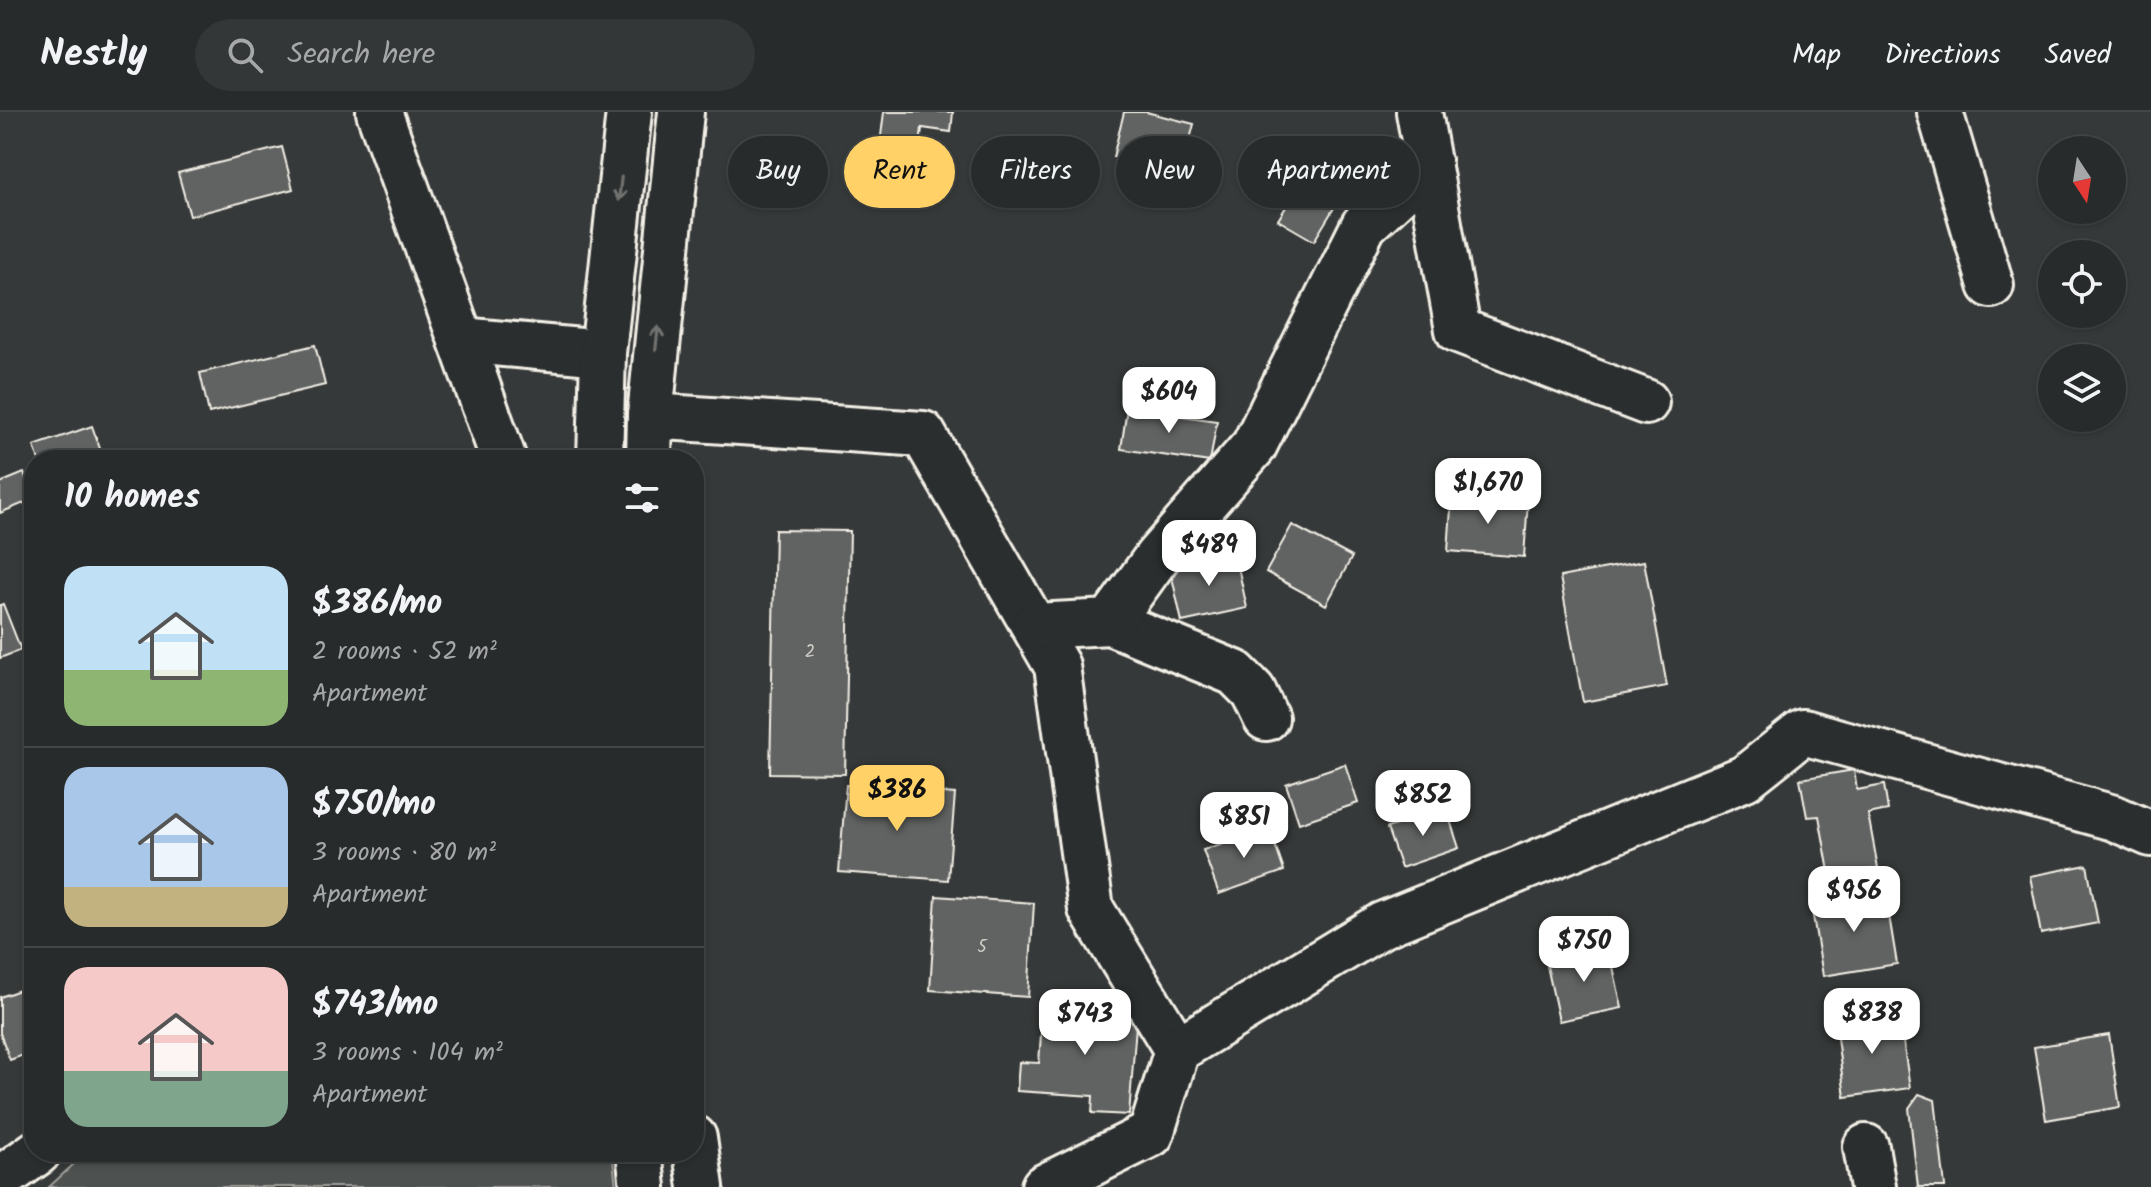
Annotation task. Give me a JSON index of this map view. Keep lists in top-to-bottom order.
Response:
{
  "house_numbers": ["2", "5"],
  "north": "bottom",
  "page": {
    "header": "Nestly",
    "search": "Search here",
    "nav": ["Map", "Directions", "Saved"],
    "chip": [
      "Buy",
      "Rent",
      "Filters",
      "New",
      "Apartment"
    ],
    "price": [
      "$604",
      "$1,670",
      "$489",
      "$386",
      "$852",
      "$851",
      "$956",
      "$750",
      "$838",
      "$743"
    ],
    "heading": "10 homes",
    "list": [
      {
        "name": "$386/mo",
        "note": "2 rooms · 52 m² · Apartment"
      },
      {
        "name": "$750/mo",
        "note": "3 rooms · 80 m² · Apartment"
      },
      {
        "name": "$743/mo",
        "note": "3 rooms · 104 m² · Apartment"
      }
    ]
  }
}
